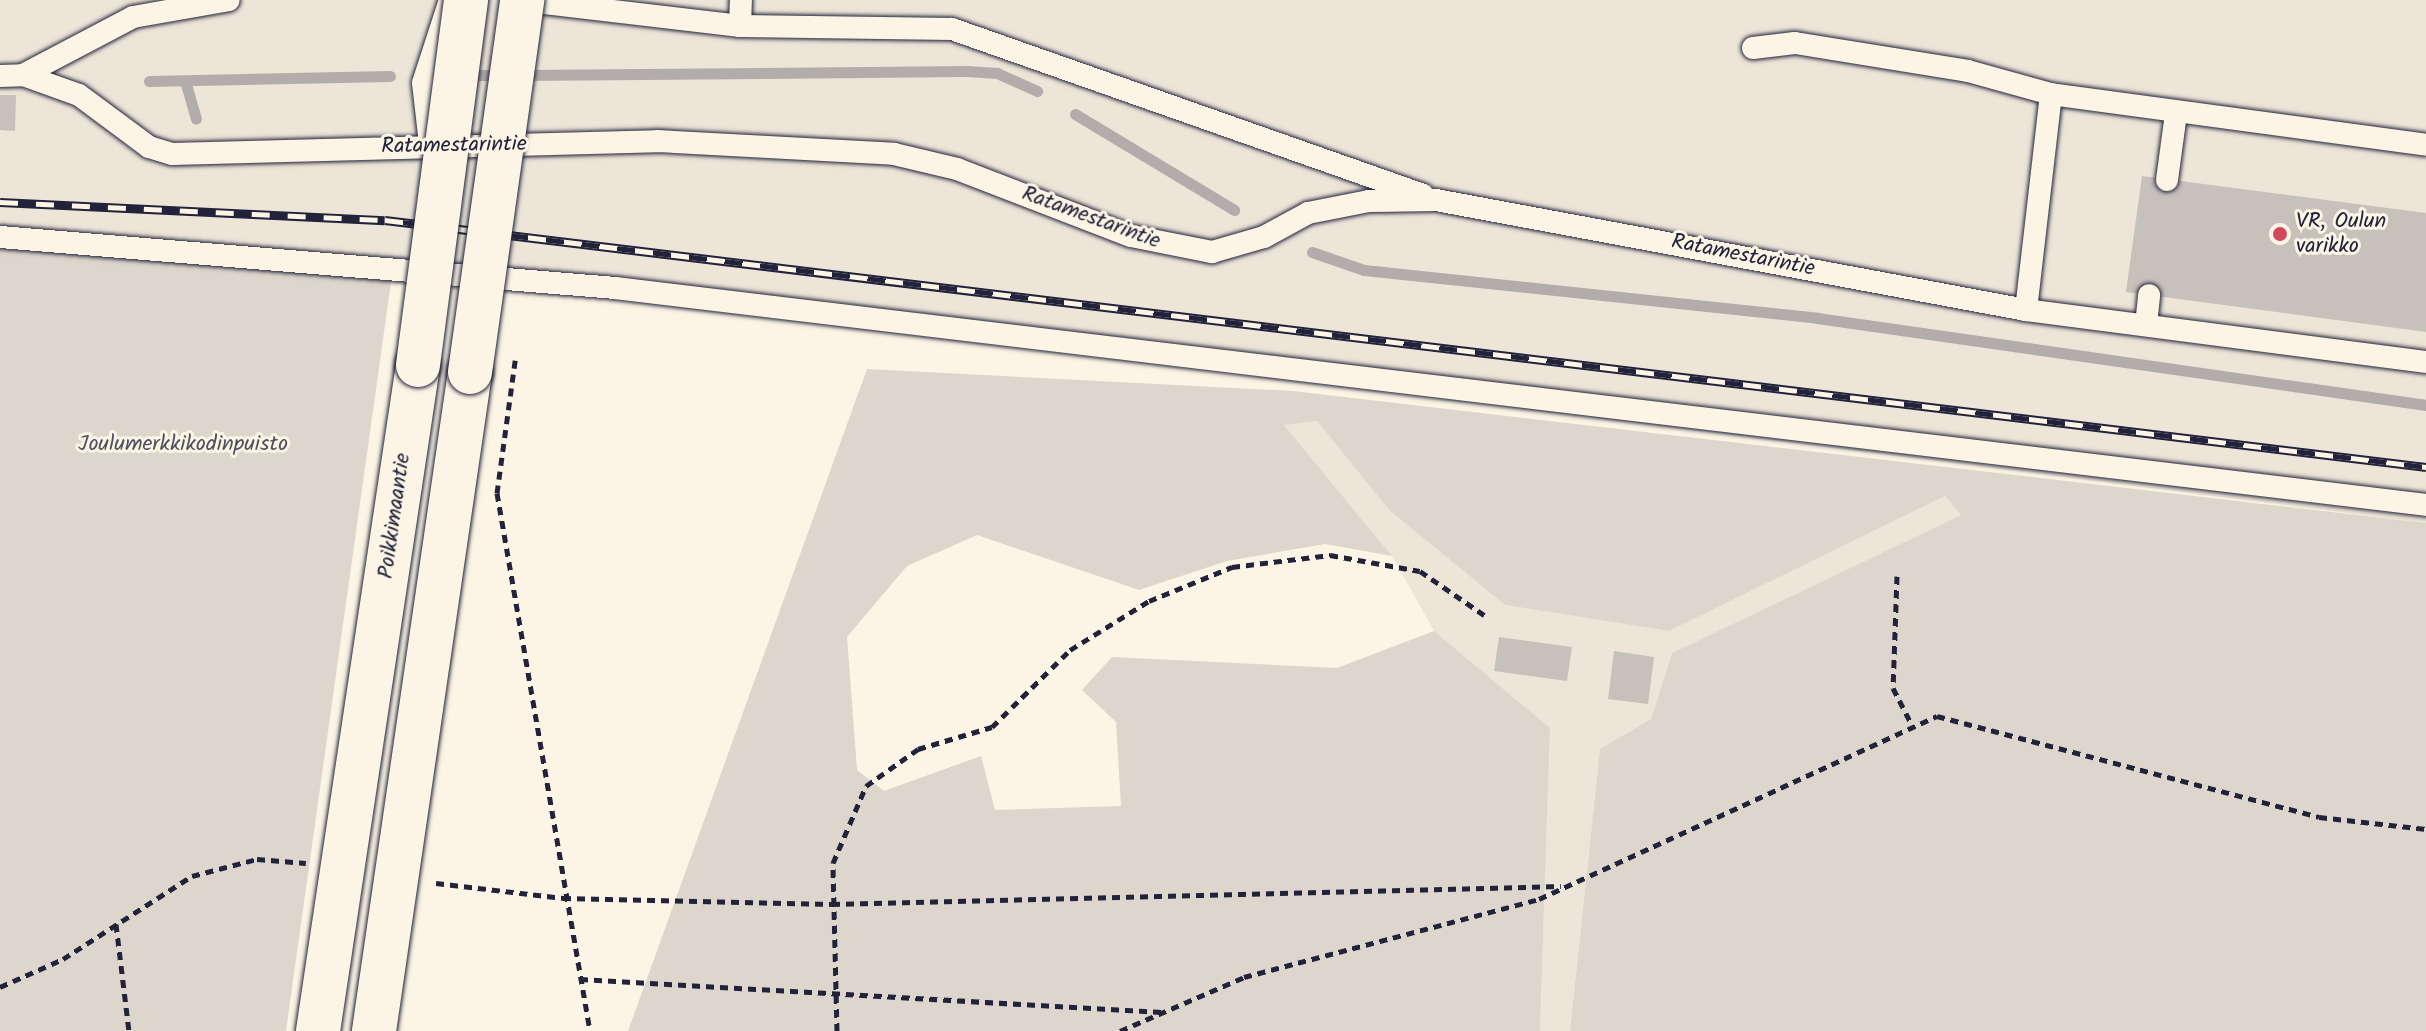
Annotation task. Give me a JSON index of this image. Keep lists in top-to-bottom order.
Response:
{
  "streets": {
    "main road": ["Poikkimaantie"],
    "lane": ["Ratamestarintie"]
  },
  "parks": ["Joulumerkkikodinpuisto"],
  "places": ["VR, Oulun varikko"]
}
